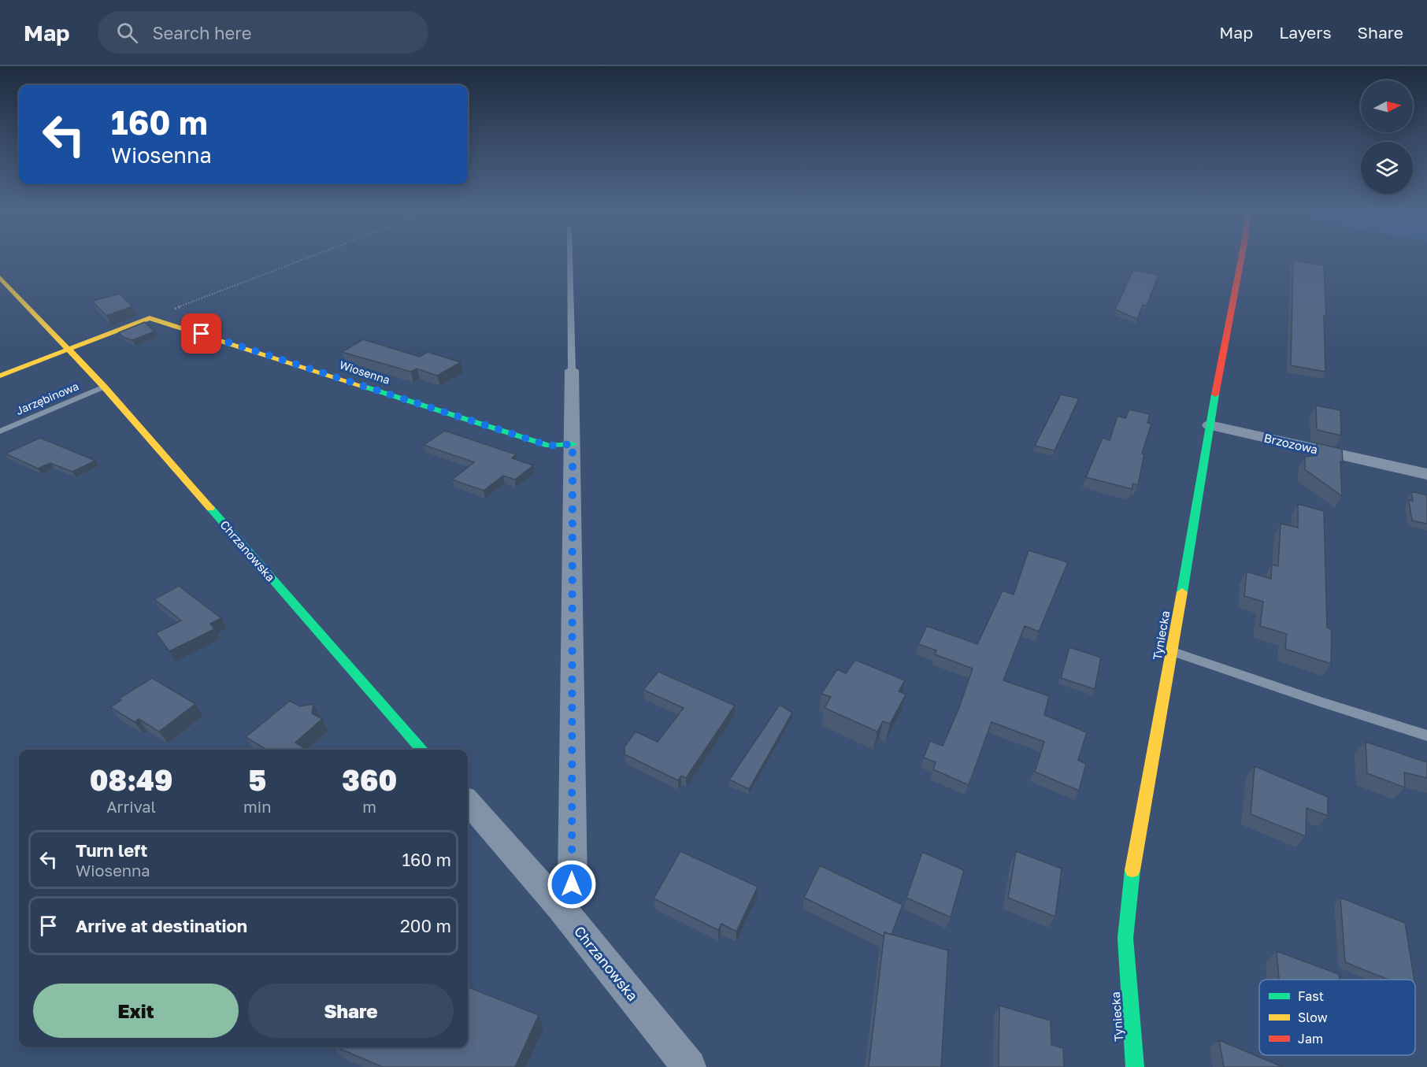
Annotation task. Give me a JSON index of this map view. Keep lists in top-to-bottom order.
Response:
{
  "streets": {
    "street": [
      "Wiosenna",
      "Brzozowa",
      "Chrzanowska",
      "Tyniecka"
    ],
    "lane": ["Jarzębinowa"]
  },
  "crossings": [
    ["Jarzębinowa", "Chrzanowska"],
    ["Brzozowa", "Tyniecka"]
  ],
  "legend": ["Fast", "Slow", "Jam"],
  "north": "right",
  "page": {
    "header": "Map",
    "search": "Search here",
    "nav": ["Map", "Layers", "Share"],
    "turn": ["160 m", "Wiosenna"],
    "eta": [
      "08:49",
      "Arrival",
      "5",
      "min",
      "360",
      "m"
    ],
    "list": [
      {
        "name": "Turn left",
        "note": "Wiosenna",
        "value": "160 m"
      },
      {
        "name": "Arrive at destination",
        "value": "200 m"
      }
    ],
    "buttons": ["Exit", "Share"]
  }
}
